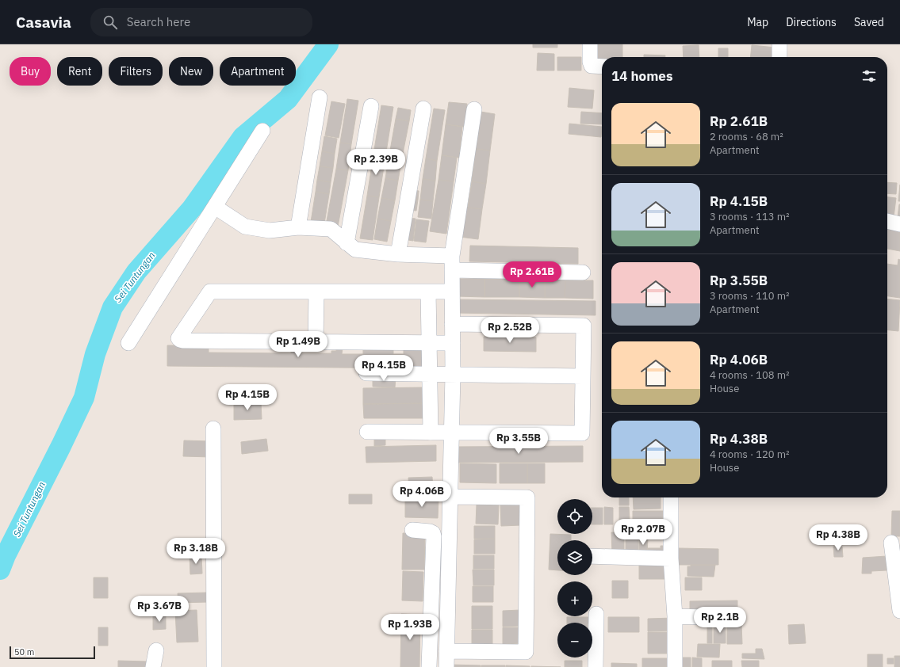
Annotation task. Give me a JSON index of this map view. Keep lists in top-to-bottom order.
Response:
{
  "water": ["Sei Tuntungan"],
  "scale_bar": "50 m",
  "page": {
    "header": "Casavia",
    "search": "Search here",
    "nav": ["Map", "Directions", "Saved"],
    "chip": [
      "Buy",
      "Rent",
      "Filters",
      "New",
      "Apartment"
    ],
    "heading": "14 homes",
    "list": [
      {
        "name": "Rp 2.61B",
        "note": "2 rooms · 68 m² · Apartment"
      },
      {
        "name": "Rp 4.15B",
        "note": "3 rooms · 113 m² · Apartment"
      },
      {
        "name": "Rp 3.55B",
        "note": "3 rooms · 110 m² · Apartment"
      },
      {
        "name": "Rp 4.06B",
        "note": "4 rooms · 108 m² · House"
      },
      {
        "name": "Rp 4.38B",
        "note": "4 rooms · 120 m² · House"
      }
    ],
    "price": [
      "Rp 2.39B",
      "Rp 2.61B",
      "Rp 2.52B",
      "Rp 1.49B",
      "Rp 4.15B",
      "Rp 4.15B",
      "Rp 3.55B",
      "Rp 4.06B",
      "Rp 2.07B",
      "Rp 4.38B",
      "Rp 3.18B",
      "Rp 3.67B",
      "Rp 2.1B",
      "Rp 1.93B"
    ],
    "map_buttons": ["+", "−"],
    "scale": "50 m"
  }
}
